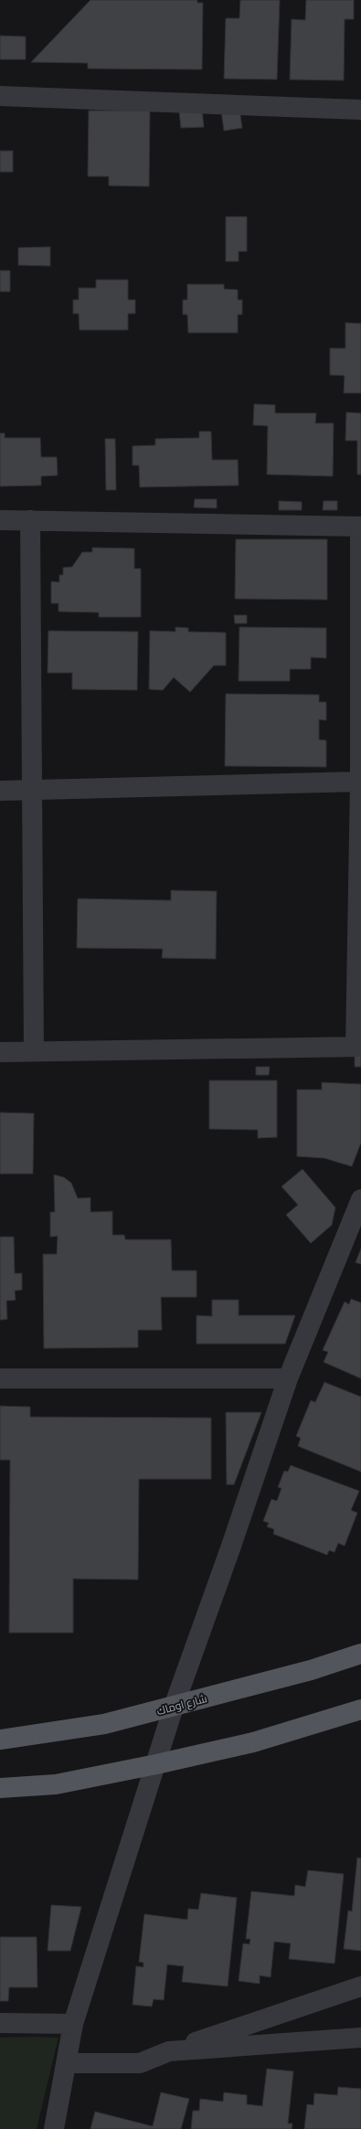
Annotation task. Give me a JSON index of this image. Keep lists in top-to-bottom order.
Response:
{
  "streets": {
    "main road": ["شارع اوماك"]
  }
}
